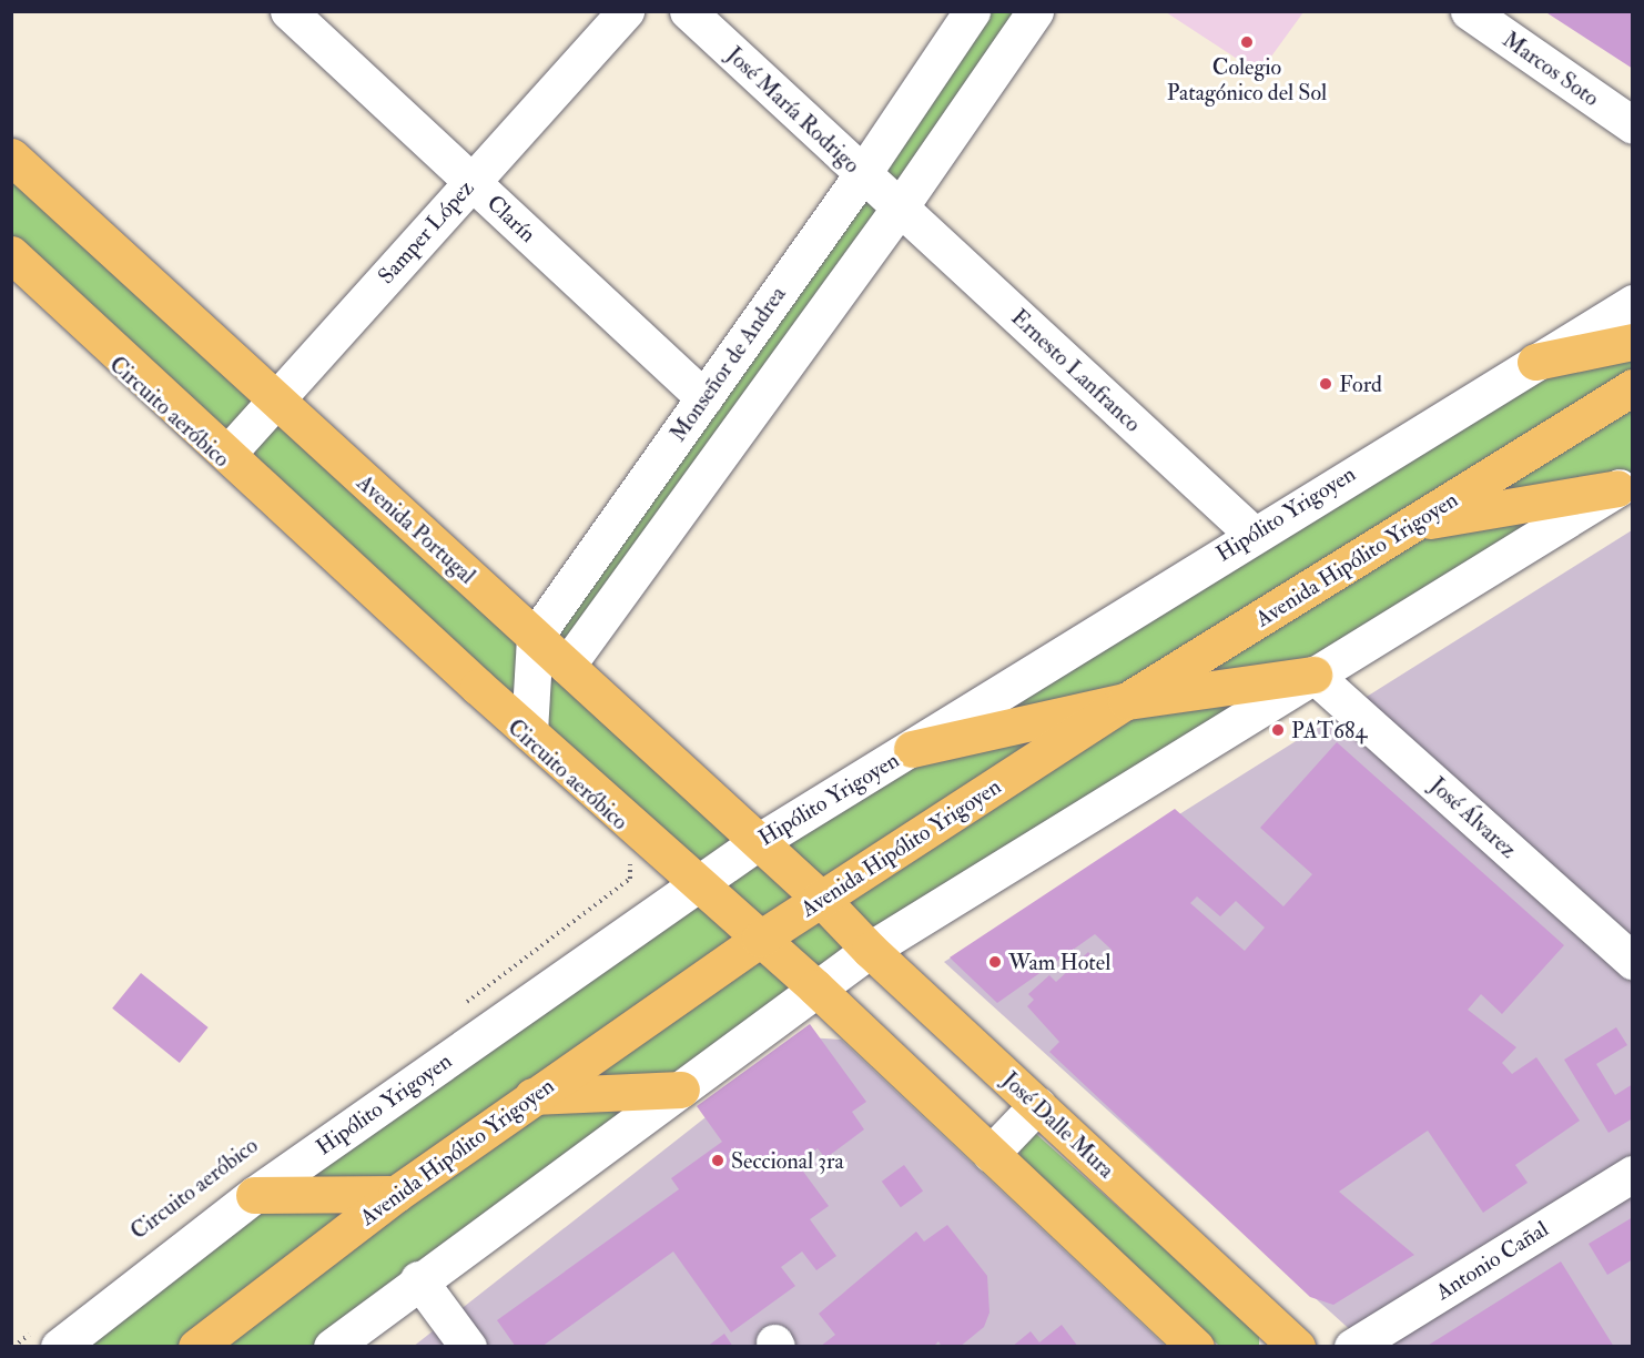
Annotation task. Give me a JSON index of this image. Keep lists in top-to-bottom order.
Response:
{
  "streets": {
    "main road": ["Avenida Portugal", "Avenida Hipólito Yrigoyen", "José Dalle Mura"],
    "street": [
      "Marcos Soto",
      "José María Rodrigo",
      "Clarín",
      "Samper López",
      "Monseñor de Andrea",
      "Ernesto Lanfranco",
      "Hipólito Yrigoyen",
      "José Álvarez",
      "Antonio Cañal"
    ],
    "path": ["Circuito aeróbico"]
  },
  "crossings": [
    ["José María Rodrigo", "Monseñor de Andrea"],
    ["José María Rodrigo", "Ernesto Lanfranco"],
    ["Clarín", "Samper López"],
    ["Clarín", "Monseñor de Andrea"],
    ["Samper López", "Avenida Portugal"],
    ["Monseñor de Andrea", "Ernesto Lanfranco"],
    ["Monseñor de Andrea", "Avenida Portugal"],
    ["Ernesto Lanfranco", "Hipólito Yrigoyen"],
    ["Hipólito Yrigoyen", "Avenida Portugal"],
    ["Avenida Portugal", "Avenida Hipólito Yrigoyen"],
    ["Avenida Portugal", "José Dalle Mura"],
    ["Avenida Hipólito Yrigoyen", "José Dalle Mura"]
  ],
  "places": [
    "Colegio Patagónico del Sol",
    "Ford",
    "PAT684",
    "Wam Hotel",
    "Seccional 3ra"
  ]
}
